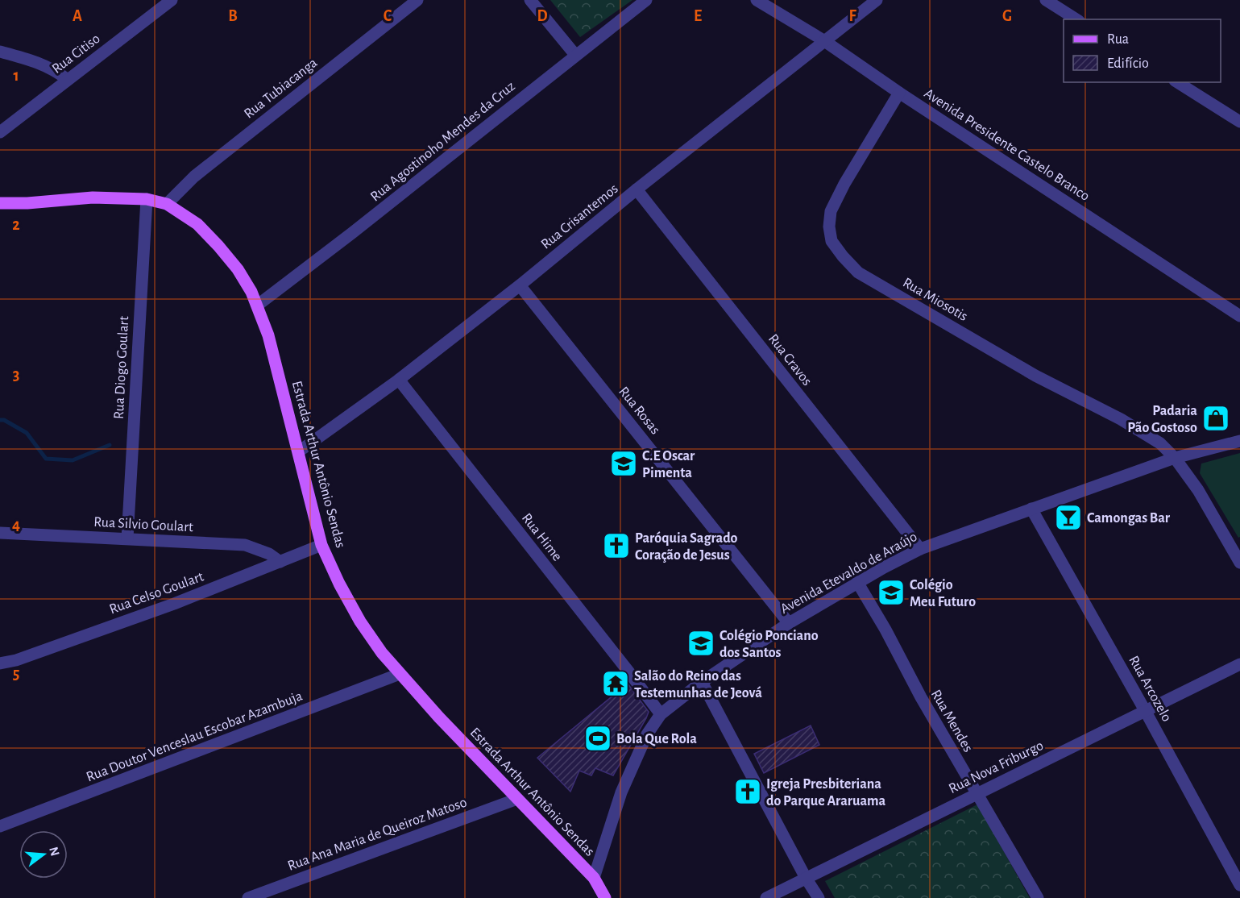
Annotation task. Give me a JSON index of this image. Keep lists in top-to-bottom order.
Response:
{
  "streets": {
    "main road": ["Estrada Arthur Antônio Sendas"],
    "street": [
      "Rua Citiso",
      "Rua Tubiacanga",
      "Rua Agostinoho Mendes da Cruz",
      "Avenida Presidente Castelo Branco",
      "Rua Crisantemos",
      "Rua Miosotis",
      "Rua Cravos",
      "Rua Diogo Goulart",
      "Rua Rosas",
      "Rua Silvio Goulart",
      "Rua Hime",
      "Avenida Etevaldo de Araújo",
      "Rua Celso Goulart",
      "Rua Arcozelo",
      "Rua Mendes",
      "Rua Doutor Venceslau Escobar Azambuja",
      "Rua Nova Friburgo",
      "Rua Ana Maria de Queiroz Matoso"
    ]
  },
  "crossings": [
    ["Rua Tubiacanga", "Estrada Arthur Antônio Sendas"],
    ["Rua Agostinoho Mendes da Cruz", "Estrada Arthur Antônio Sendas"],
    ["Avenida Presidente Castelo Branco", "Rua Crisantemos"],
    ["Avenida Presidente Castelo Branco", "Rua Miosotis"],
    ["Rua Crisantemos", "Rua Cravos"],
    ["Rua Crisantemos", "Rua Rosas"],
    ["Rua Crisantemos", "Estrada Arthur Antônio Sendas"],
    ["Rua Crisantemos", "Rua Hime"],
    ["Rua Miosotis", "Avenida Etevaldo de Araújo"],
    ["Rua Cravos", "Avenida Etevaldo de Araújo"],
    ["Rua Diogo Goulart", "Estrada Arthur Antônio Sendas"],
    ["Rua Diogo Goulart", "Rua Silvio Goulart"],
    ["Rua Rosas", "Avenida Etevaldo de Araújo"],
    ["Estrada Arthur Antônio Sendas", "Avenida Etevaldo de Araújo"],
    ["Estrada Arthur Antônio Sendas", "Rua Celso Goulart"],
    ["Estrada Arthur Antônio Sendas", "Rua Doutor Venceslau Escobar Azambuja"],
    ["Estrada Arthur Antônio Sendas", "Rua Ana Maria de Queiroz Matoso"],
    ["Rua Silvio Goulart", "Rua Celso Goulart"],
    ["Rua Hime", "Avenida Etevaldo de Araújo"],
    ["Avenida Etevaldo de Araújo", "Rua Arcozelo"],
    ["Avenida Etevaldo de Araújo", "Rua Mendes"],
    ["Rua Arcozelo", "Rua Nova Friburgo"],
    ["Rua Mendes", "Rua Nova Friburgo"]
  ],
  "places": {
    "shop": ["Padaria Pão Gostoso"],
    "school or university": ["C.E Oscar Pimenta", "Colégio Meu Futuro", "Colégio Ponciano dos Santos"],
    "bar": ["Camongas Bar"],
    "church": ["Paróquia Sagrado Coração de Jesus", "Igreja Presbiteriana do Parque Araruama"],
    "temple": ["Salão do Reino das Testemunhas de Jeová"],
    "sports": ["Bola Que Rola"]
  },
  "legend": ["Rua", "Edifício"],
  "north": "right",
  "grid": {
    "columns": [
      "A",
      "B",
      "C",
      "D",
      "E",
      "F",
      "G"
    ],
    "rows": [
      "1",
      "2",
      "3",
      "4",
      "5"
    ]
  }
}
